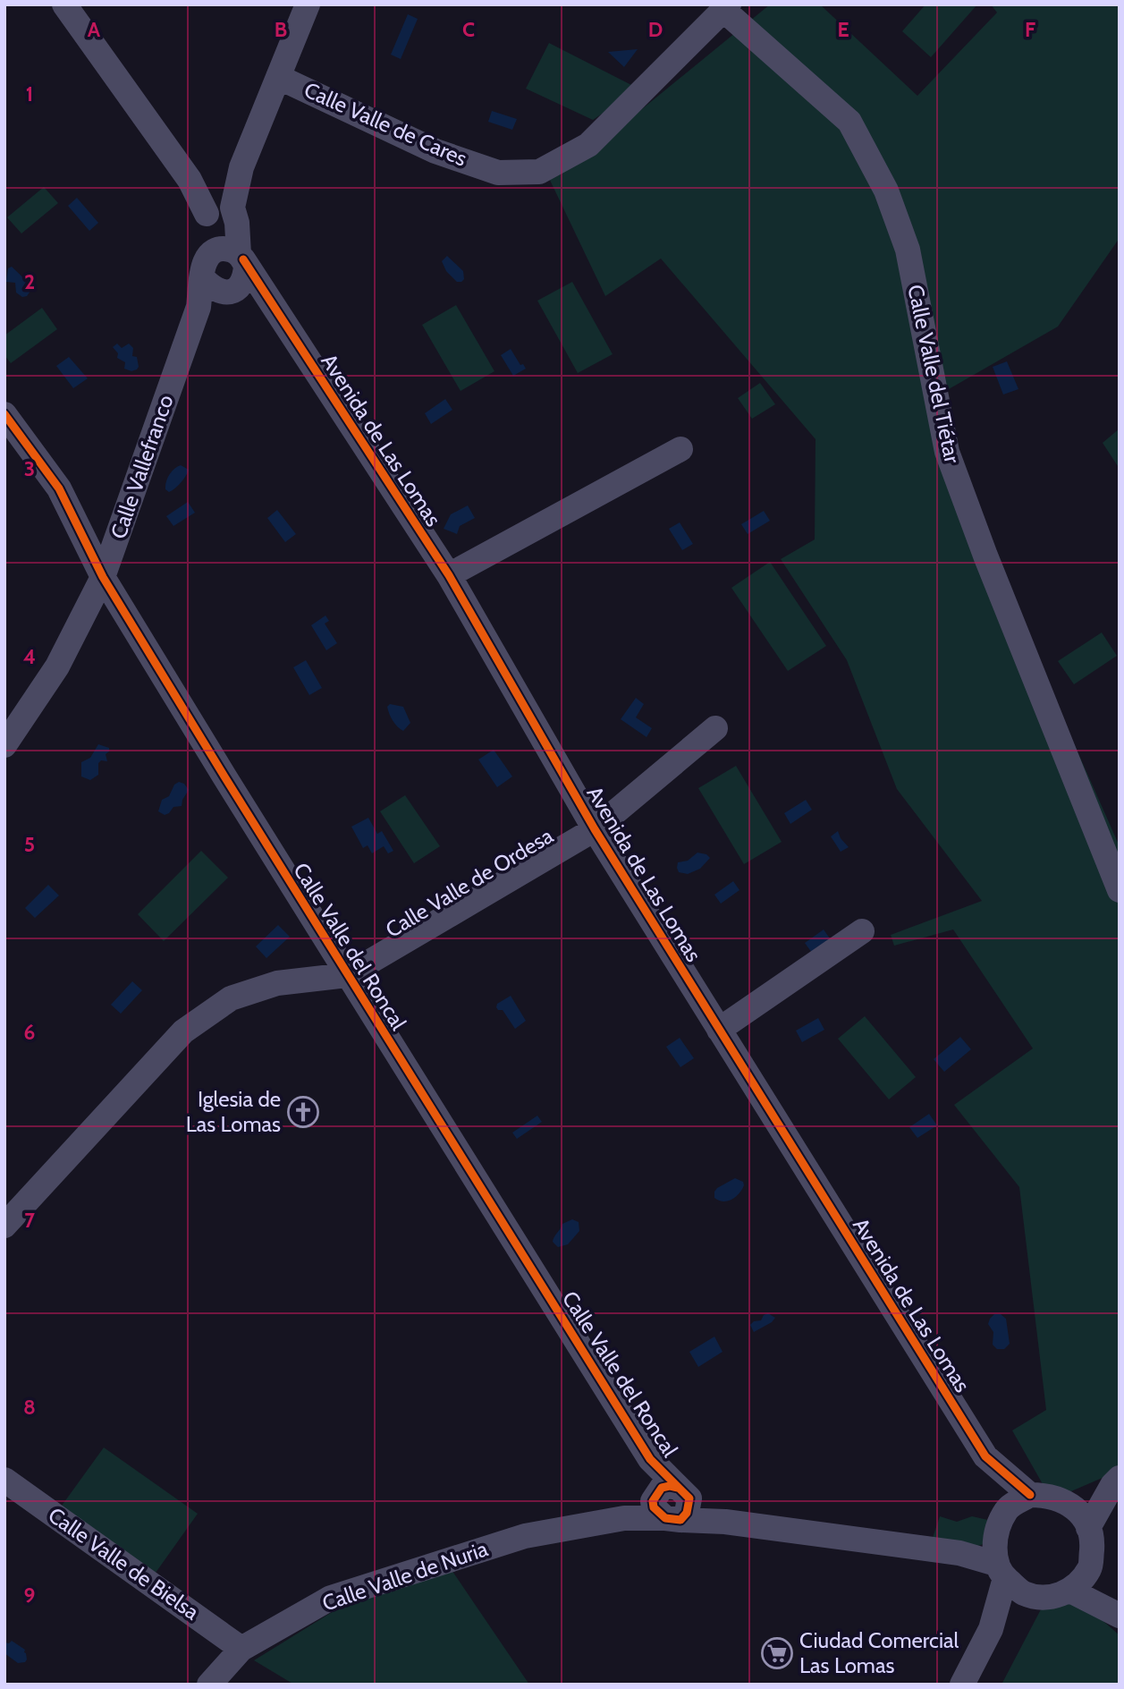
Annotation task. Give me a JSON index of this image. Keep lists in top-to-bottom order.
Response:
{
  "streets": {
    "street": [
      "Calle Valle de Cares",
      "Calle Valle del Tiétar",
      "Avenida de Las Lomas",
      "Calle Vallefranco",
      "Calle Valle de Ordesa",
      "Calle Valle del Roncal",
      "Calle Valle de Bielsa",
      "Calle Valle de Nuria"
    ]
  },
  "crossings": [
    ["Calle Valle de Cares", "Calle Valle del Tiétar"],
    ["Calle Valle de Cares", "Calle Vallefranco"],
    ["Avenida de Las Lomas", "Calle Vallefranco"],
    ["Avenida de Las Lomas", "Calle Valle de Ordesa"],
    ["Calle Vallefranco", "Calle Valle del Roncal"],
    ["Calle Valle de Ordesa", "Calle Valle del Roncal"],
    ["Calle Valle del Roncal", "Calle Valle de Nuria"],
    ["Calle Valle de Bielsa", "Calle Valle de Nuria"]
  ],
  "places": {
    "church": ["Iglesia de Las Lomas"],
    "supermarket": ["Ciudad Comercial Las Lomas"]
  },
  "grid": {
    "columns": [
      "A",
      "B",
      "C",
      "D",
      "E",
      "F"
    ],
    "rows": [
      "1",
      "2",
      "3",
      "4",
      "5",
      "6",
      "7",
      "8",
      "9"
    ]
  }
}
